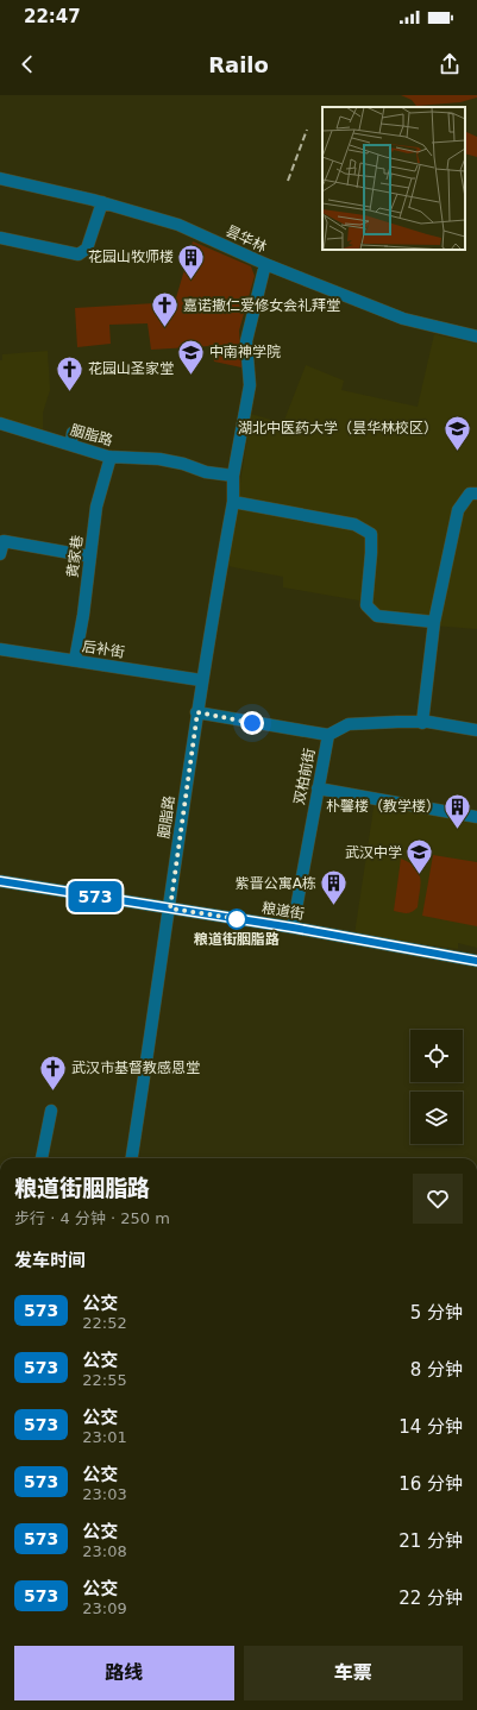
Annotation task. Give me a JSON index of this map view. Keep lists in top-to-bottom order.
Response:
{
  "streets": {
    "street": [
      "昙华林",
      "胭脂路",
      "黄家巷",
      "后补街",
      "双柏前街",
      "粮道街"
    ]
  },
  "crossings": [
    ["昙华林", "胭脂路"],
    ["胭脂路", "黄家巷"],
    ["胭脂路", "后补街"],
    ["胭脂路", "双柏前街"],
    ["胭脂路", "粮道街"],
    ["黄家巷", "后补街"],
    ["双柏前街", "粮道街"]
  ],
  "places": {
    "building": ["花园山牧师楼", "朴馨楼（教学楼）", "紫晋公寓A栋"],
    "church": ["嘉诺撒仁爱修女会礼拜堂", "花园山圣家堂", "武汉市基督教感恩堂"],
    "school or university": ["中南神学院", "湖北中医药大学（昙华林校区）", "武汉中学"],
    "other": ["粮道街胭脂路"]
  },
  "lines": ["bus line 573"],
  "page": {
    "status": "22:47",
    "header": "Railo",
    "on_map": "573",
    "heading": [
      ["粮道街胭脂路", "步行 · 4 分钟 · 250 m"],
      "发车时间"
    ],
    "list": [
      {
        "mark": "573",
        "name": "公交",
        "note": "22:52",
        "value": "5 分钟"
      },
      {
        "mark": "573",
        "name": "公交",
        "note": "22:55",
        "value": "8 分钟"
      },
      {
        "mark": "573",
        "name": "公交",
        "note": "23:01",
        "value": "14 分钟"
      },
      {
        "mark": "573",
        "name": "公交",
        "note": "23:03",
        "value": "16 分钟"
      },
      {
        "mark": "573",
        "name": "公交",
        "note": "23:08",
        "value": "21 分钟"
      },
      {
        "mark": "573",
        "name": "公交",
        "note": "23:09",
        "value": "22 分钟"
      }
    ],
    "buttons": ["路线", "车票"]
  }
}
